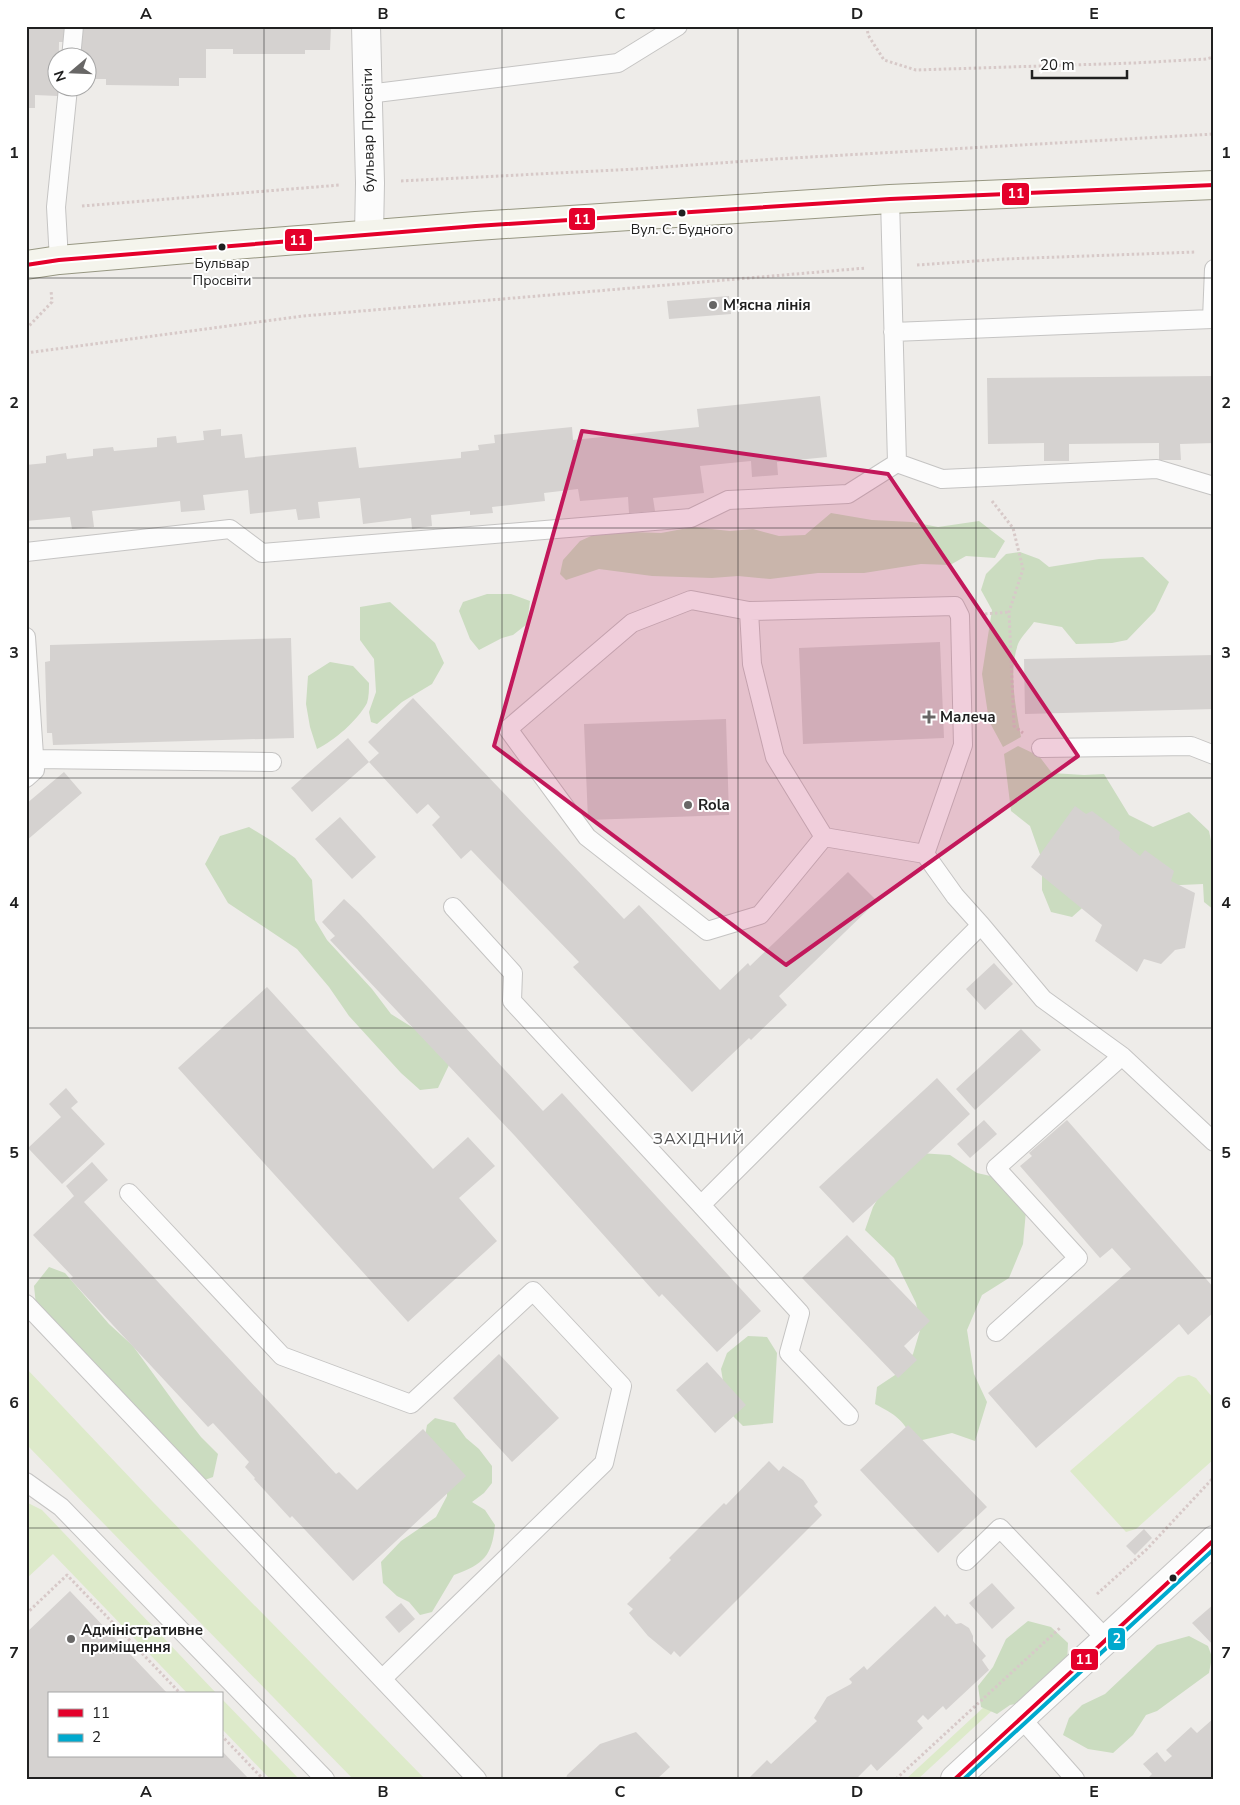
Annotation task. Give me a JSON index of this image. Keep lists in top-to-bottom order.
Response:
{
  "streets": {
    "street": ["бульвар Просвіти"]
  },
  "districts": ["ЗАХІДНИЙ"],
  "places": {
    "other": [
      "Вул. С. Будного",
      "Бульвар Просвіти",
      "М'ясна лінія",
      "Rola",
      "Адміністративне приміщення"
    ],
    "health": ["Малеча"]
  },
  "lines": ["transit line 11", "transit line 2"],
  "legend": ["11", "2"],
  "scale_bar": "20 m",
  "north": "left",
  "grid": {
    "columns": [
      "A",
      "B",
      "C",
      "D",
      "E"
    ],
    "rows": [
      "1",
      "2",
      "3",
      "4",
      "5",
      "6",
      "7"
    ]
  }
}
